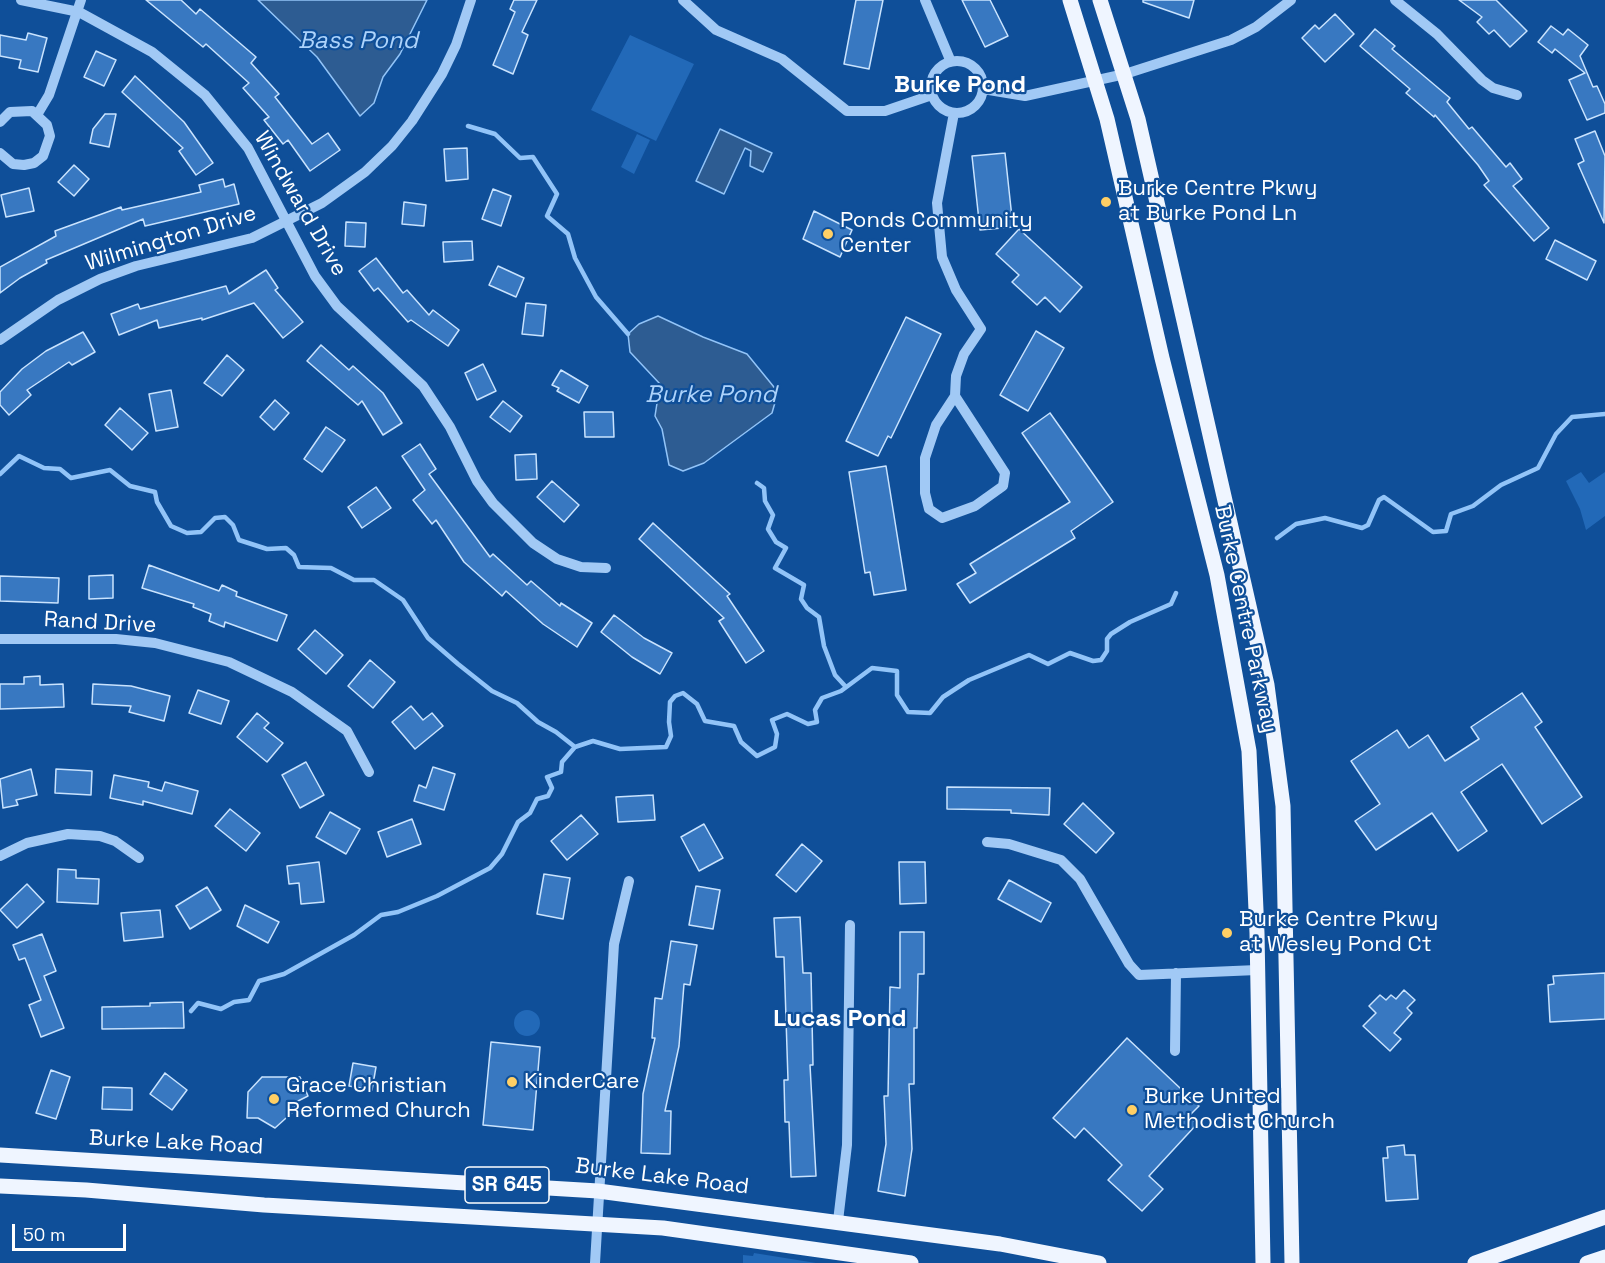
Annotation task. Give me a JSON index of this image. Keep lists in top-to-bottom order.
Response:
{
  "streets": {
    "main road": ["Burke Centre Parkway", "Burke Lake Road", "SR 645"],
    "street": ["Windward Drive", "Wilmington Drive", "Rand Drive"]
  },
  "crossings": [
    ["Windward Drive", "Wilmington Drive"]
  ],
  "districts": ["Burke Pond", "Lucas Pond"],
  "water": ["Bass Pond", "Burke Pond"],
  "places": [
    "Burke Centre Pkwy at Burke Pond Ln",
    "Ponds Community Center",
    "Burke Centre Pkwy at Wesley Pond Ct",
    "KinderCare",
    "Grace Christian Reformed Church",
    "Burke United Methodist Church"
  ],
  "scale_bar": "50 m"
}
